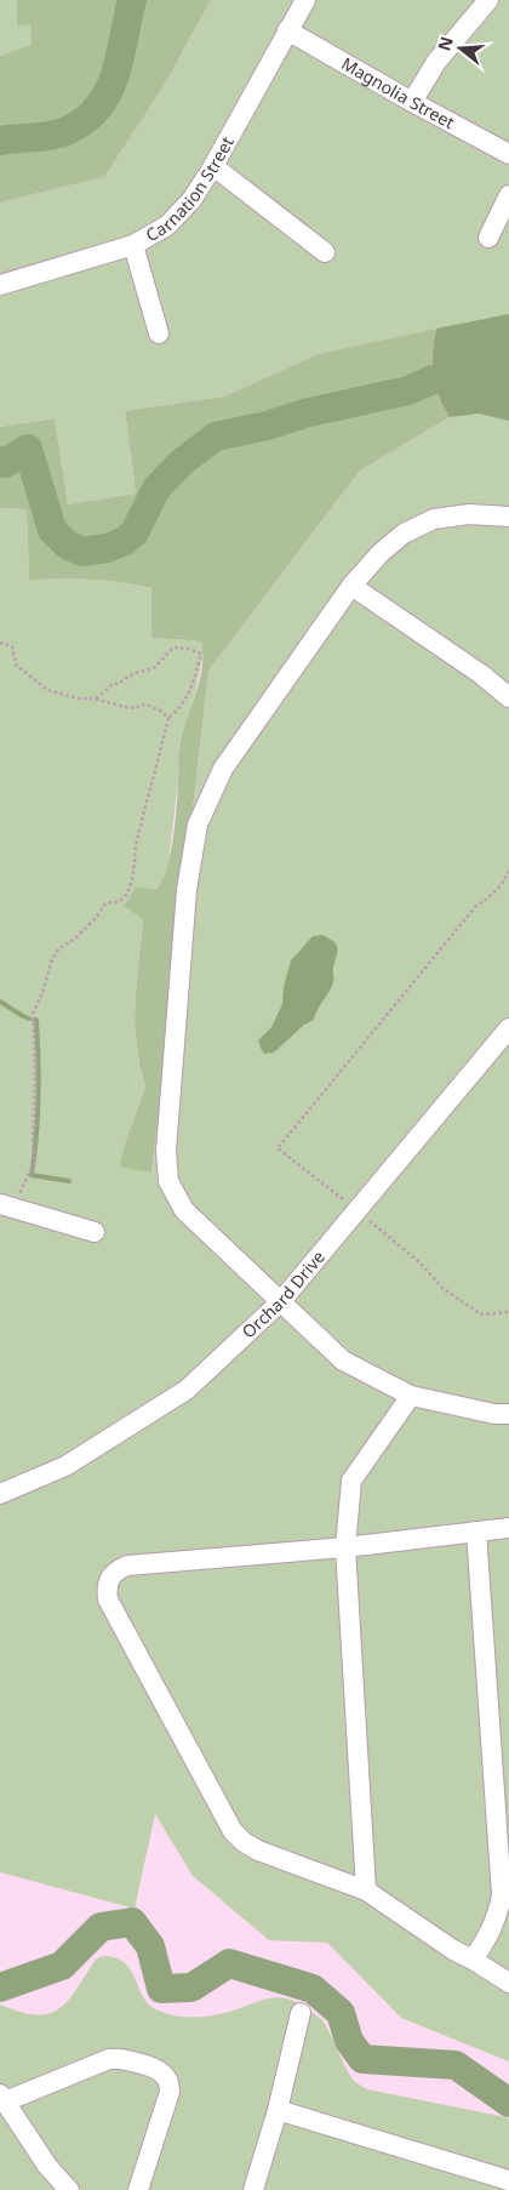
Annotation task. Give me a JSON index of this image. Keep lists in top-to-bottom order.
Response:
{
  "streets": {
    "street": ["Magnolia Street", "Carnation Street", "Orchard Drive"]
  },
  "crossings": [
    ["Magnolia Street", "Carnation Street"]
  ],
  "north": "left"
}
